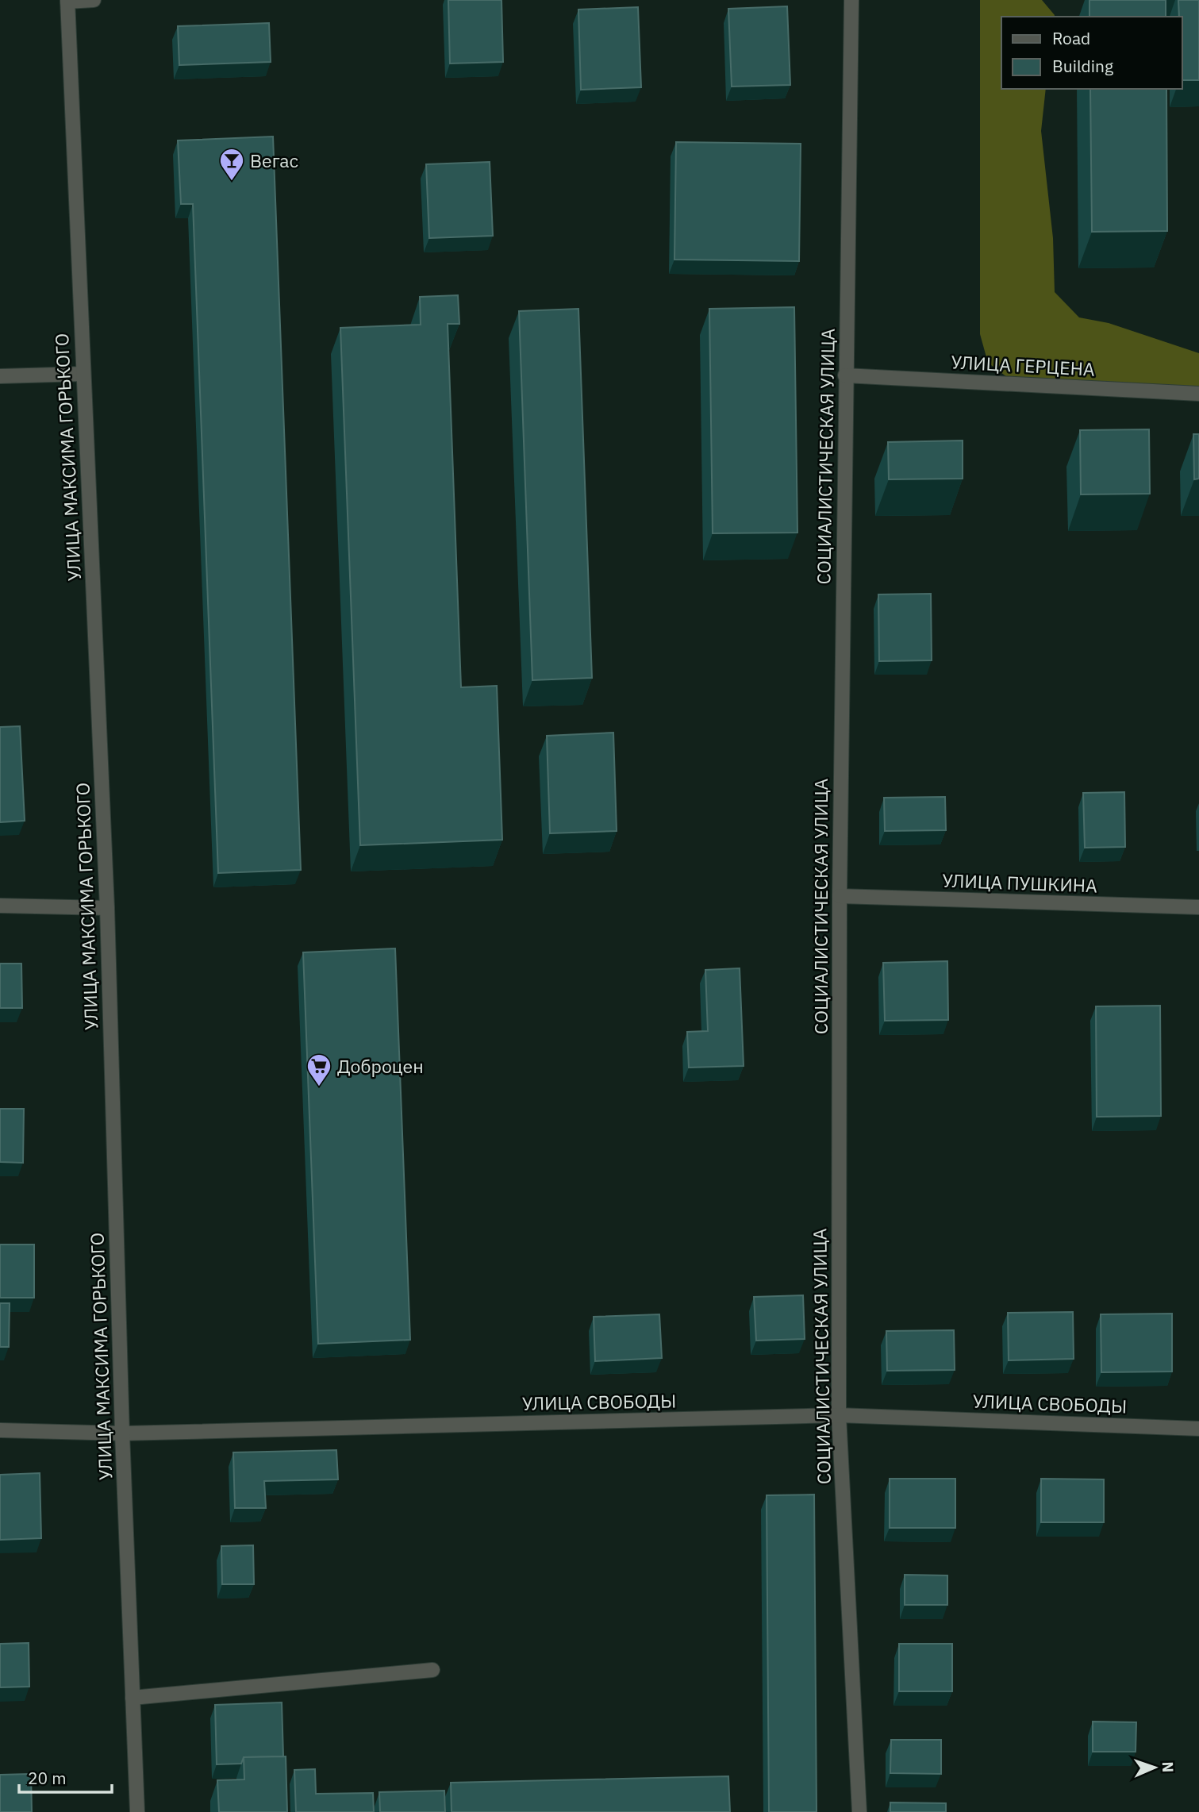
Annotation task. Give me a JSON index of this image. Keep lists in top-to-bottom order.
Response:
{
  "streets": {
    "street": [
      "УЛИЦА ГЕРЦЕНА",
      "СОЦИАЛИСТИЧЕСКАЯ УЛИЦА",
      "УЛИЦА МАКСИМА ГОРЬКОГО",
      "УЛИЦА ПУШКИНА",
      "УЛИЦА СВОБОДЫ"
    ]
  },
  "crossings": [
    ["УЛИЦА ГЕРЦЕНА", "СОЦИАЛИСТИЧЕСКАЯ УЛИЦА"],
    ["СОЦИАЛИСТИЧЕСКАЯ УЛИЦА", "УЛИЦА ПУШКИНА"],
    ["СОЦИАЛИСТИЧЕСКАЯ УЛИЦА", "УЛИЦА СВОБОДЫ"],
    ["УЛИЦА МАКСИМА ГОРЬКОГО", "УЛИЦА СВОБОДЫ"]
  ],
  "places": {
    "bar": ["Вегас"],
    "supermarket": ["Доброцен"]
  },
  "legend": ["Road", "Building"],
  "scale_bar": "20 m",
  "north": "right"
}
